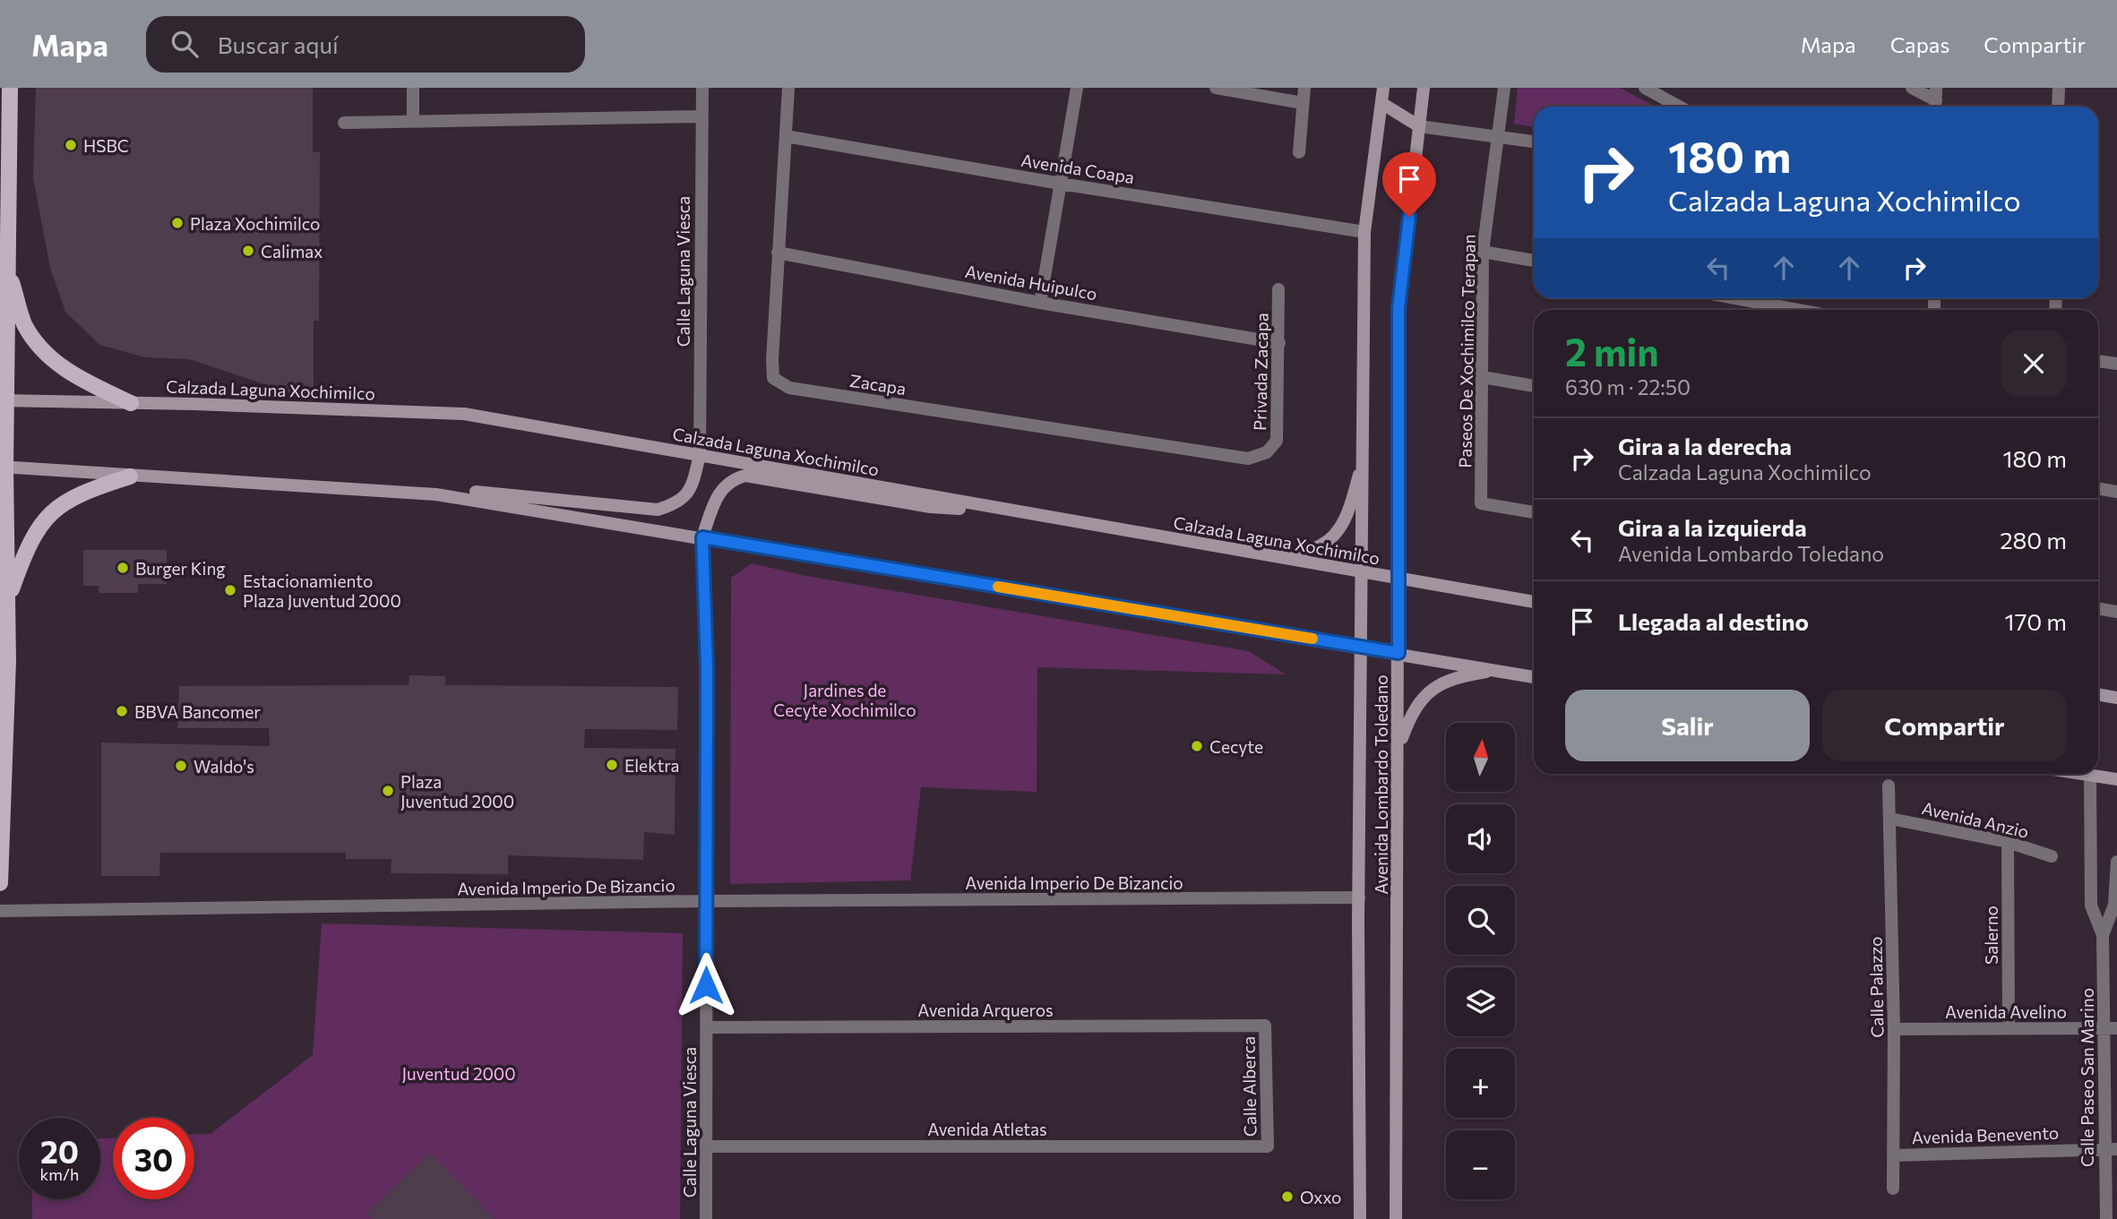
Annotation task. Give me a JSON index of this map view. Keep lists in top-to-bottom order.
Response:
{
  "streets": {
    "main road": ["Calzada Laguna Xochimilco", "Avenida Lombardo Toledano"],
    "street": [
      "Avenida Coapa",
      "Calle Laguna Viesca",
      "Avenida Huipulco",
      "Paseos De Xochimilco Terapan",
      "Privada Zacapa",
      "Zacapa",
      "Avenida Anzio",
      "Avenida Imperio De Bizancio",
      "Salerno",
      "Calle Palazzo",
      "Avenida Arqueros",
      "Avenida Avelino",
      "Calle Paseo San Marino",
      "Calle Alberca",
      "Avenida Atletas",
      "Avenida Benevento"
    ]
  },
  "crossings": [
    ["Avenida Coapa", "Zacapa"],
    ["Avenida Coapa", "Avenida Lombardo Toledano"],
    ["Calle Laguna Viesca", "Calzada Laguna Xochimilco"],
    ["Calle Laguna Viesca", "Avenida Imperio De Bizancio"],
    ["Calle Laguna Viesca", "Avenida Arqueros"],
    ["Calle Laguna Viesca", "Avenida Atletas"],
    ["Avenida Huipulco", "Privada Zacapa"],
    ["Avenida Huipulco", "Zacapa"],
    ["Privada Zacapa", "Zacapa"],
    ["Calzada Laguna Xochimilco", "Avenida Lombardo Toledano"],
    ["Avenida Lombardo Toledano", "Avenida Imperio De Bizancio"],
    ["Avenida Anzio", "Salerno"],
    ["Avenida Anzio", "Calle Palazzo"],
    ["Salerno", "Avenida Avelino"],
    ["Calle Palazzo", "Avenida Avelino"],
    ["Calle Palazzo", "Avenida Benevento"],
    ["Avenida Arqueros", "Calle Alberca"],
    ["Avenida Avelino", "Calle Paseo San Marino"],
    ["Calle Paseo San Marino", "Avenida Benevento"],
    ["Calle Alberca", "Avenida Atletas"]
  ],
  "parks": ["Jardines de Cecyte Xochimilco", "Juventud 2000"],
  "places": [
    "HSBC",
    "Plaza Xochimilco",
    "Calimax",
    "Burger King",
    "Estacionamiento Plaza Juventud 2000",
    "BBVA Bancomer",
    "Cecyte",
    "Elektra",
    "Waldo's",
    "Plaza Juventud 2000",
    "Oxxo"
  ],
  "north": "top",
  "page": {
    "header": "Mapa",
    "search": "Buscar aquí",
    "nav": ["Mapa", "Capas", "Compartir"],
    "turn": ["180 m", "Calzada Laguna Xochimilco"],
    "heading": ["2 min", "630 m · 22:50"],
    "list": [
      {
        "name": "Gira a la derecha",
        "note": "Calzada Laguna Xochimilco",
        "value": "180 m"
      },
      {
        "name": "Gira a la izquierda",
        "note": "Avenida Lombardo Toledano",
        "value": "280 m"
      },
      {
        "name": "Llegada al destino",
        "value": "170 m"
      }
    ],
    "buttons": ["Salir", "Compartir"],
    "map_buttons": ["+", "−"],
    "speed": "20 km/h",
    "limit": "30"
  }
}
